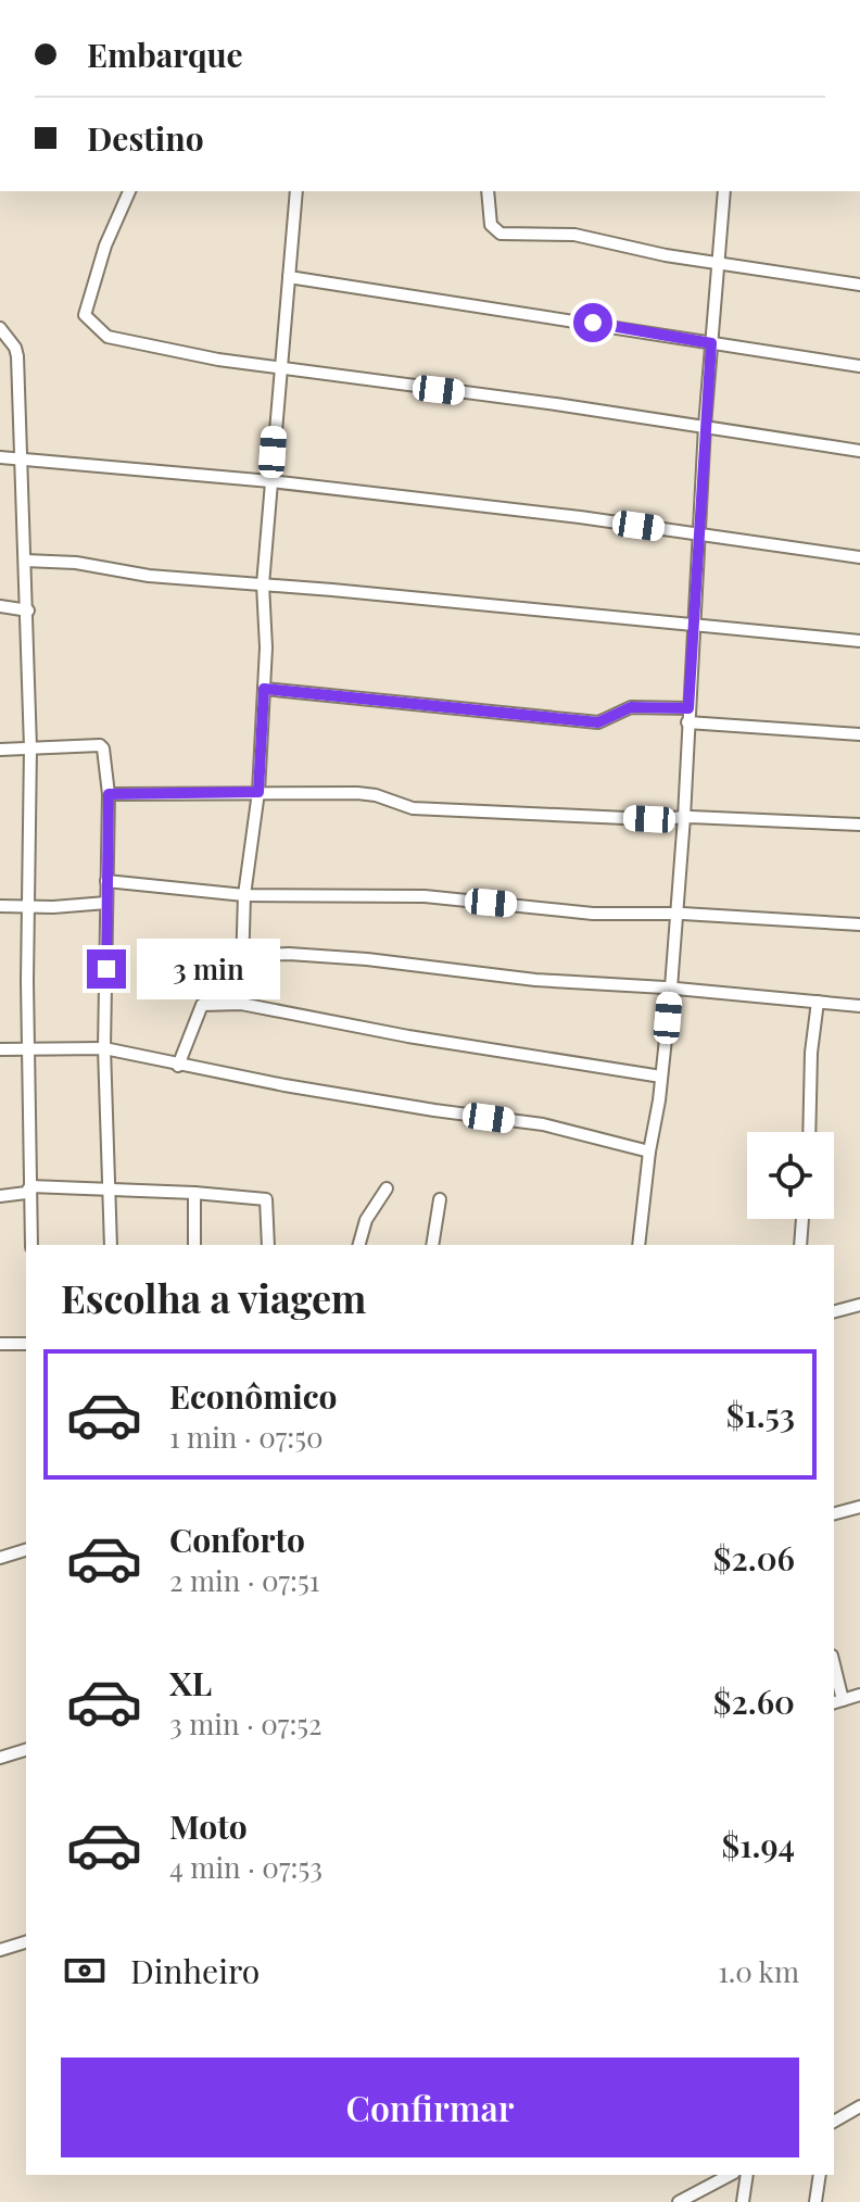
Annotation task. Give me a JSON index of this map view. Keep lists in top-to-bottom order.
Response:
{
  "page": {
    "banner": ["Embarque", "Destino"],
    "bubble": "3 min",
    "heading": "Escolha a viagem",
    "list": [
      {
        "name": "Econômico",
        "note": "1 min · 07:50",
        "value": "$1.53"
      },
      {
        "name": "Conforto",
        "note": "2 min · 07:51",
        "value": "$2.06"
      },
      {
        "name": "XL",
        "note": "3 min · 07:52",
        "value": "$2.60"
      },
      {
        "name": "Moto",
        "note": "4 min · 07:53",
        "value": "$1.94"
      }
    ],
    "pay": ["Dinheiro", "1.0 km"],
    "buttons": "Confirmar"
  }
}
